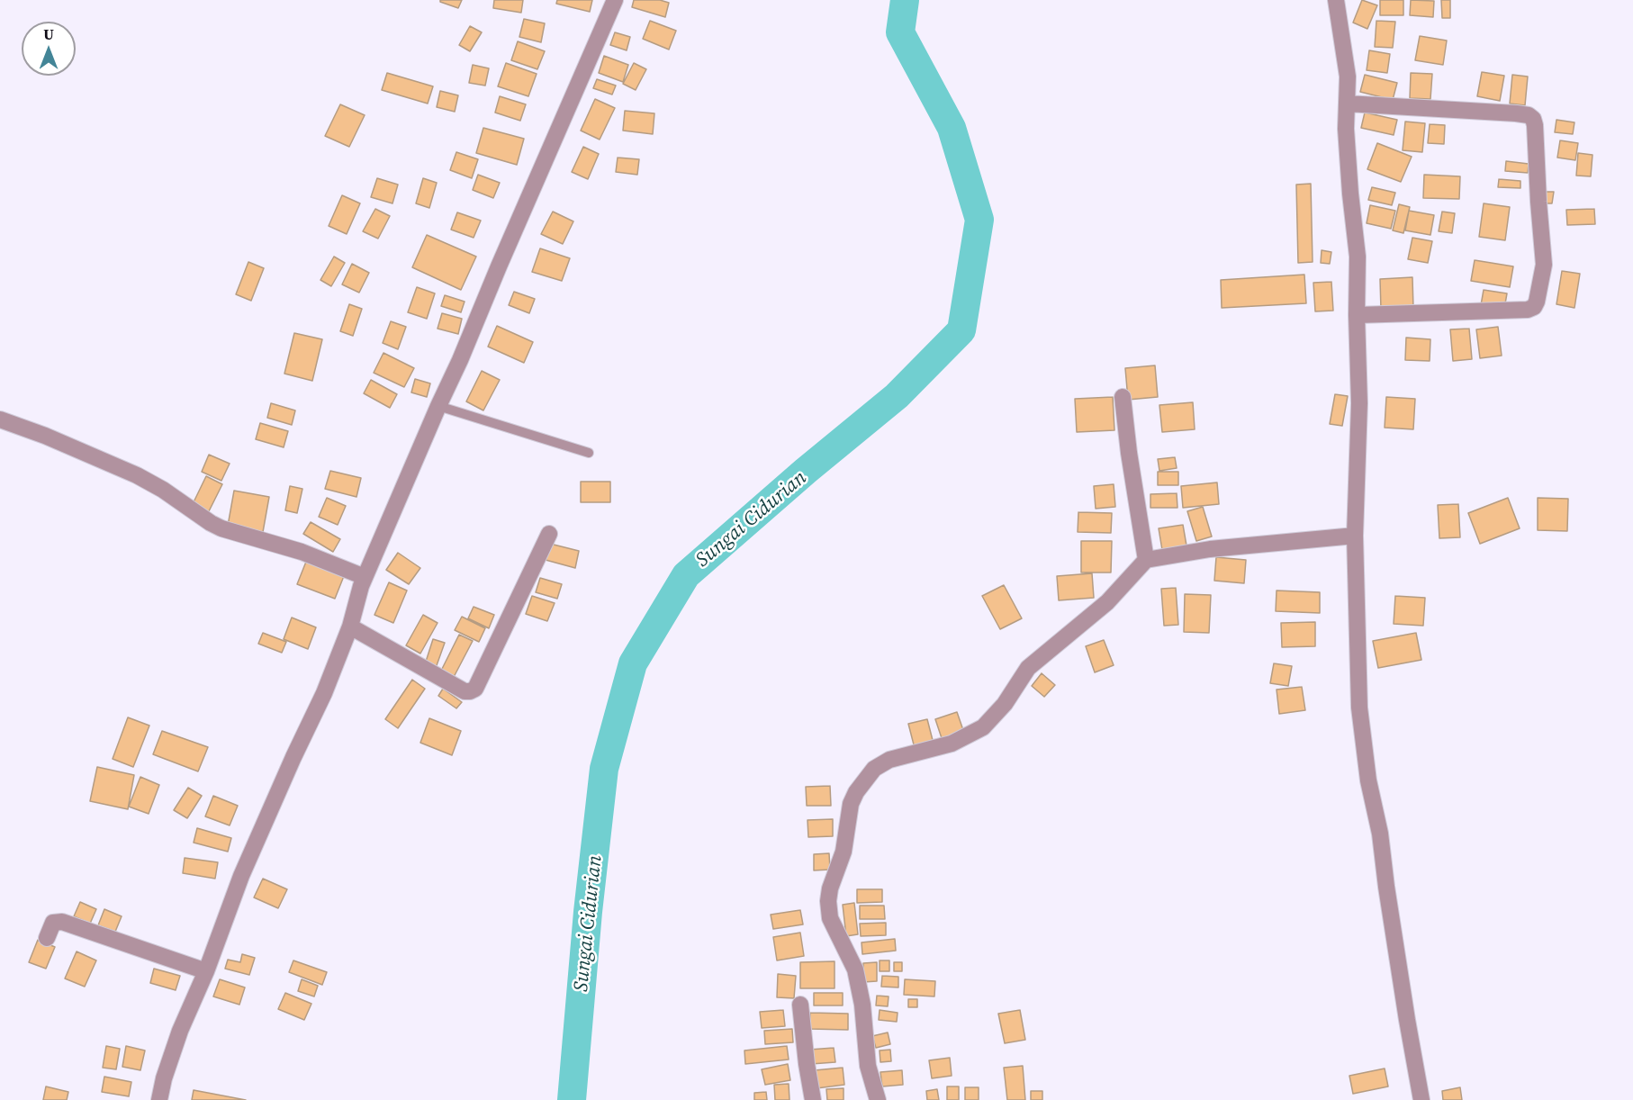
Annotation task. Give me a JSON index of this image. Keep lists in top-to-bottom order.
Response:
{
  "water": ["Sungai Cidurian"],
  "north": "top"
}
